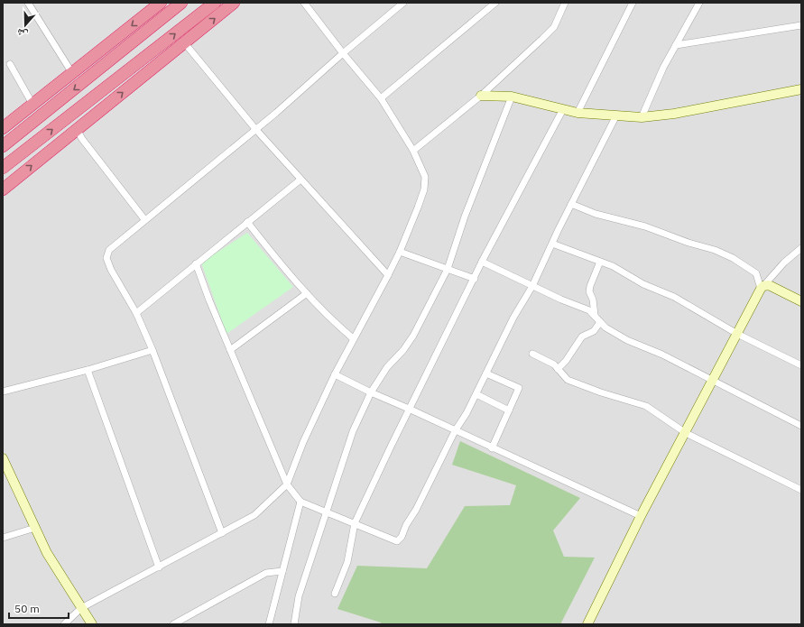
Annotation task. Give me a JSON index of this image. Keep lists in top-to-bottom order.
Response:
{
  "scale_bar": "50 m",
  "north": "bottom"
}
